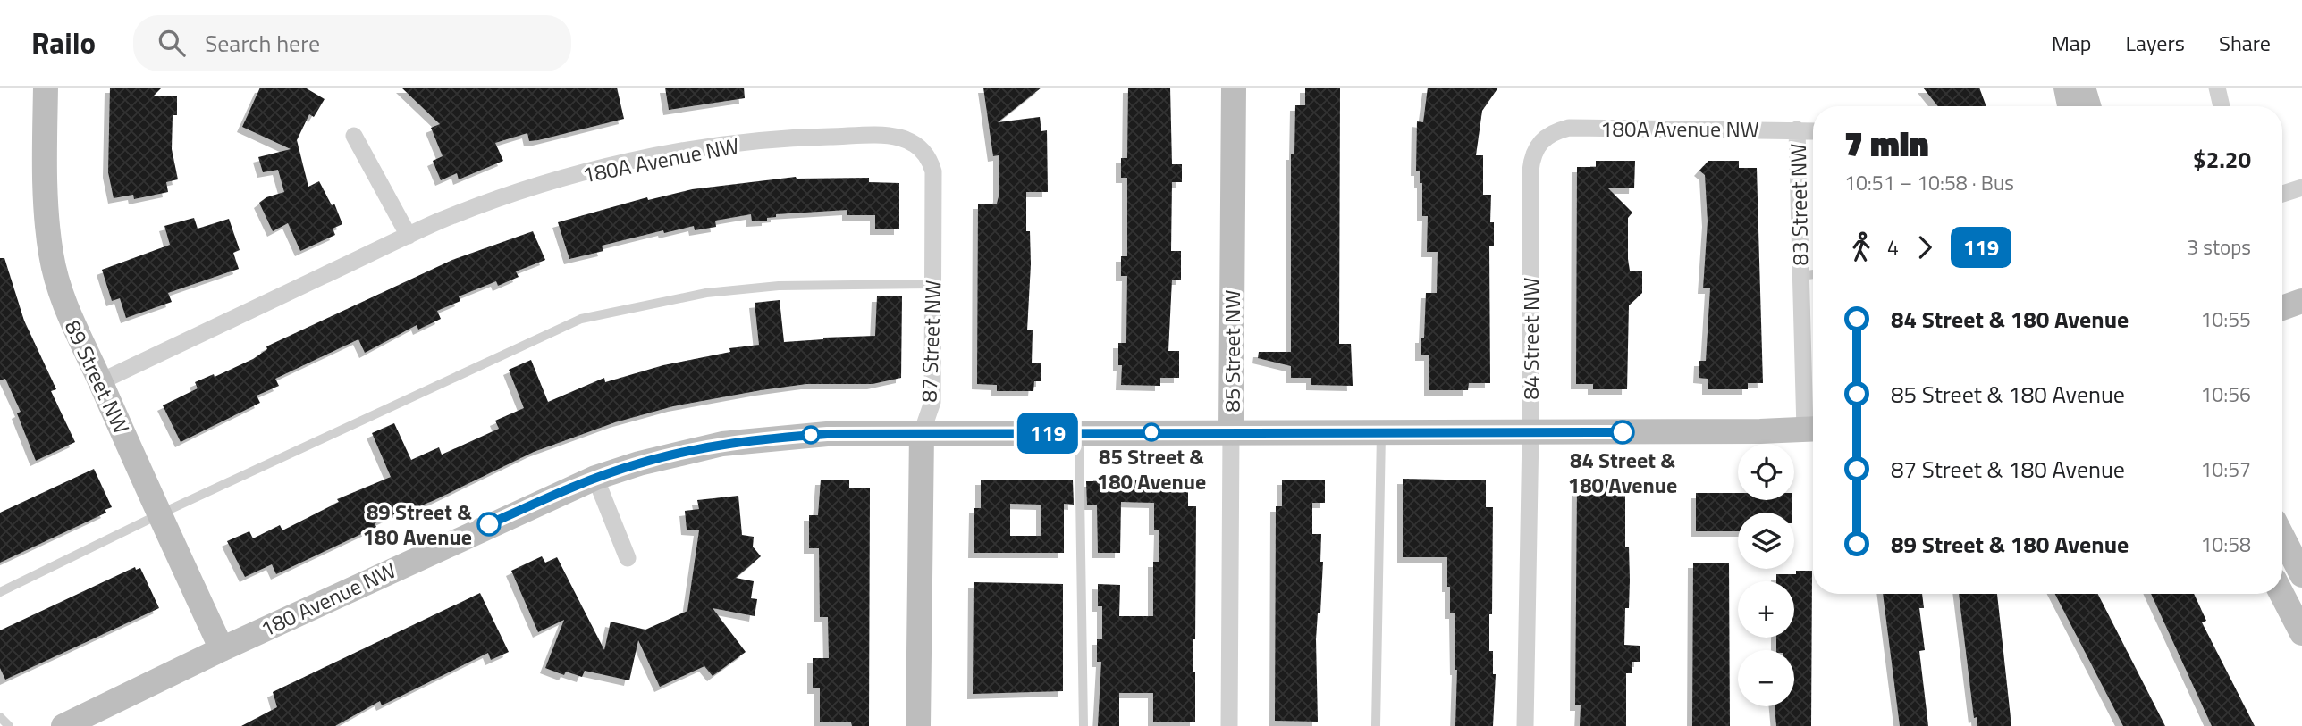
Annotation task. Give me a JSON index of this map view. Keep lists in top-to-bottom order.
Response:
{
  "streets": {
    "street": [
      "180A Avenue NW",
      "83 Street NW",
      "84 Street NW",
      "87 Street NW",
      "85 Street NW",
      "89 Street NW",
      "180 Avenue NW"
    ]
  },
  "crossings": [
    ["180A Avenue NW", "83 Street NW"],
    ["180A Avenue NW", "84 Street NW"],
    ["180A Avenue NW", "87 Street NW"],
    ["180A Avenue NW", "89 Street NW"],
    ["83 Street NW", "180 Avenue NW"],
    ["84 Street NW", "180 Avenue NW"],
    ["87 Street NW", "180 Avenue NW"],
    ["85 Street NW", "180 Avenue NW"],
    ["89 Street NW", "180 Avenue NW"]
  ],
  "places": ["85 Street & 180 Avenue", "84 Street & 180 Avenue", "89 Street & 180 Avenue"],
  "lines": ["bus line 119"],
  "page": {
    "header": "Railo",
    "search": "Search here",
    "nav": ["Map", "Layers", "Share"],
    "on_map": "119",
    "heading": ["7 min", "10:51 – 10:58 · Bus", "$2.20"],
    "legs": ["4", "119", "3 stops"],
    "list": [
      {
        "name": "84 Street & 180 Avenue",
        "value": "10:55"
      },
      {
        "name": "85 Street & 180 Avenue",
        "value": "10:56"
      },
      {
        "name": "87 Street & 180 Avenue",
        "value": "10:57"
      },
      {
        "name": "89 Street & 180 Avenue",
        "value": "10:58"
      }
    ],
    "map_buttons": ["+", "−"]
  }
}
